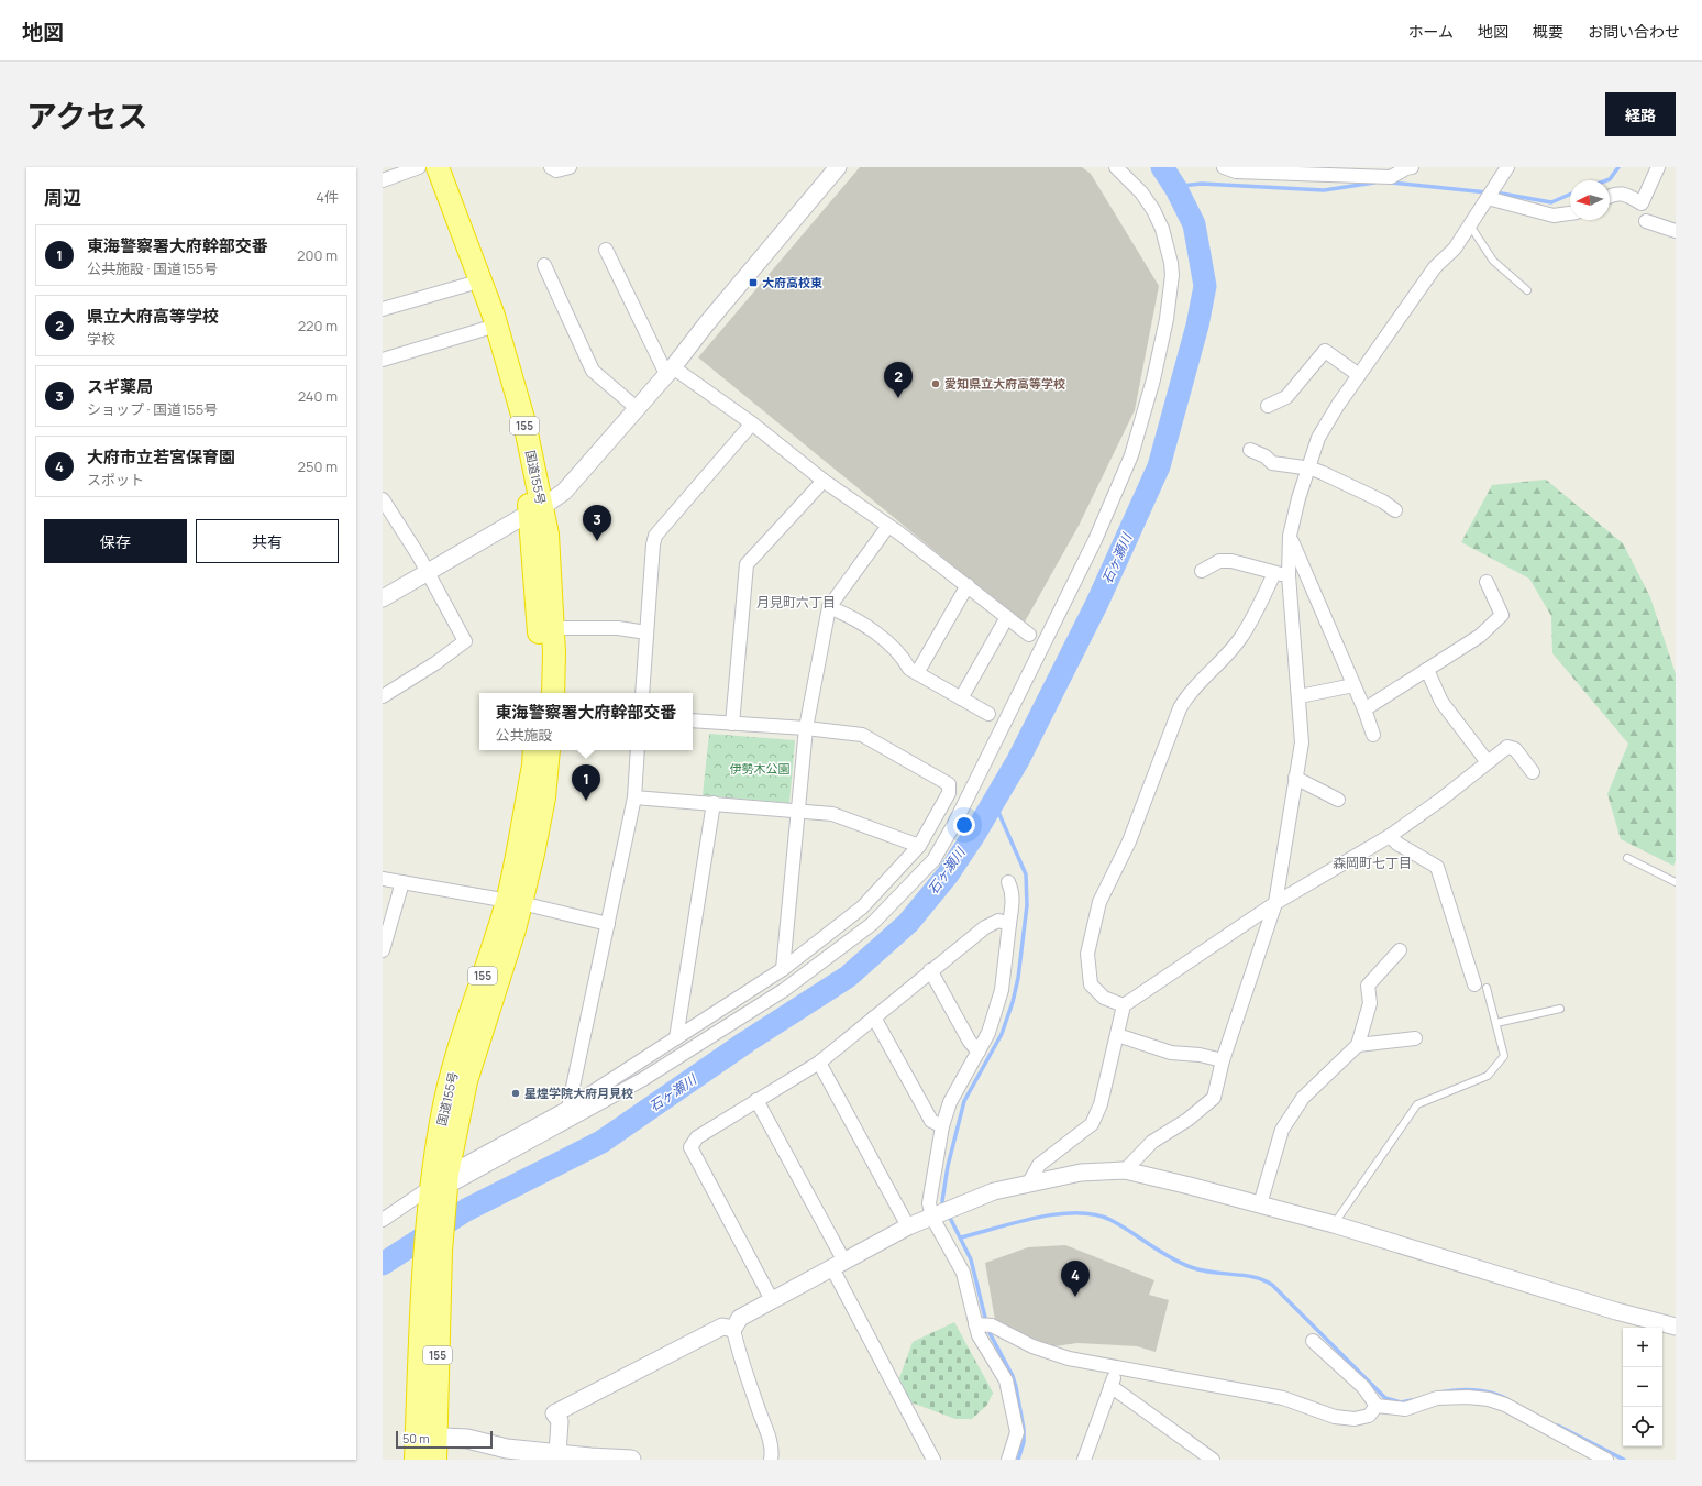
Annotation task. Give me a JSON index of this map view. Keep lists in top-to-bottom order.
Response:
{
  "streets": {
    "highway": ["155", "国道155号"]
  },
  "districts": ["月見町六丁目", "森岡町七丁目"],
  "water": ["石ヶ瀬川"],
  "parks": ["伊勢木公園"],
  "places": {
    "transit": ["大府高校東"],
    "other": ["愛知県立大府高等学校", "星煌学院大府月見校"]
  },
  "scale_bar": "50 m",
  "north": "left",
  "page": {
    "header": "地図",
    "nav": [
      "ホーム",
      "地図",
      "概要",
      "お問い合わせ"
    ],
    "title": "アクセス",
    "buttons": [
      "経路",
      ["保存", "共有"]
    ],
    "heading": ["周辺", "4件"],
    "list": [
      {
        "mark": "1",
        "name": "東海警察署大府幹部交番",
        "note": "公共施設 · 国道155号",
        "value": "200 m"
      },
      {
        "mark": "2",
        "name": "県立大府高等学校",
        "note": "学校",
        "value": "220 m"
      },
      {
        "mark": "3",
        "name": "スギ薬局",
        "note": "ショップ · 国道155号",
        "value": "240 m"
      },
      {
        "mark": "4",
        "name": "大府市立若宮保育園",
        "note": "スポット",
        "value": "250 m"
      }
    ],
    "pins": [
      "2",
      "3",
      "1",
      "4"
    ],
    "popup": ["東海警察署大府幹部交番", "公共施設"],
    "map_buttons": ["+", "−"],
    "scale": "50 m"
  }
}
